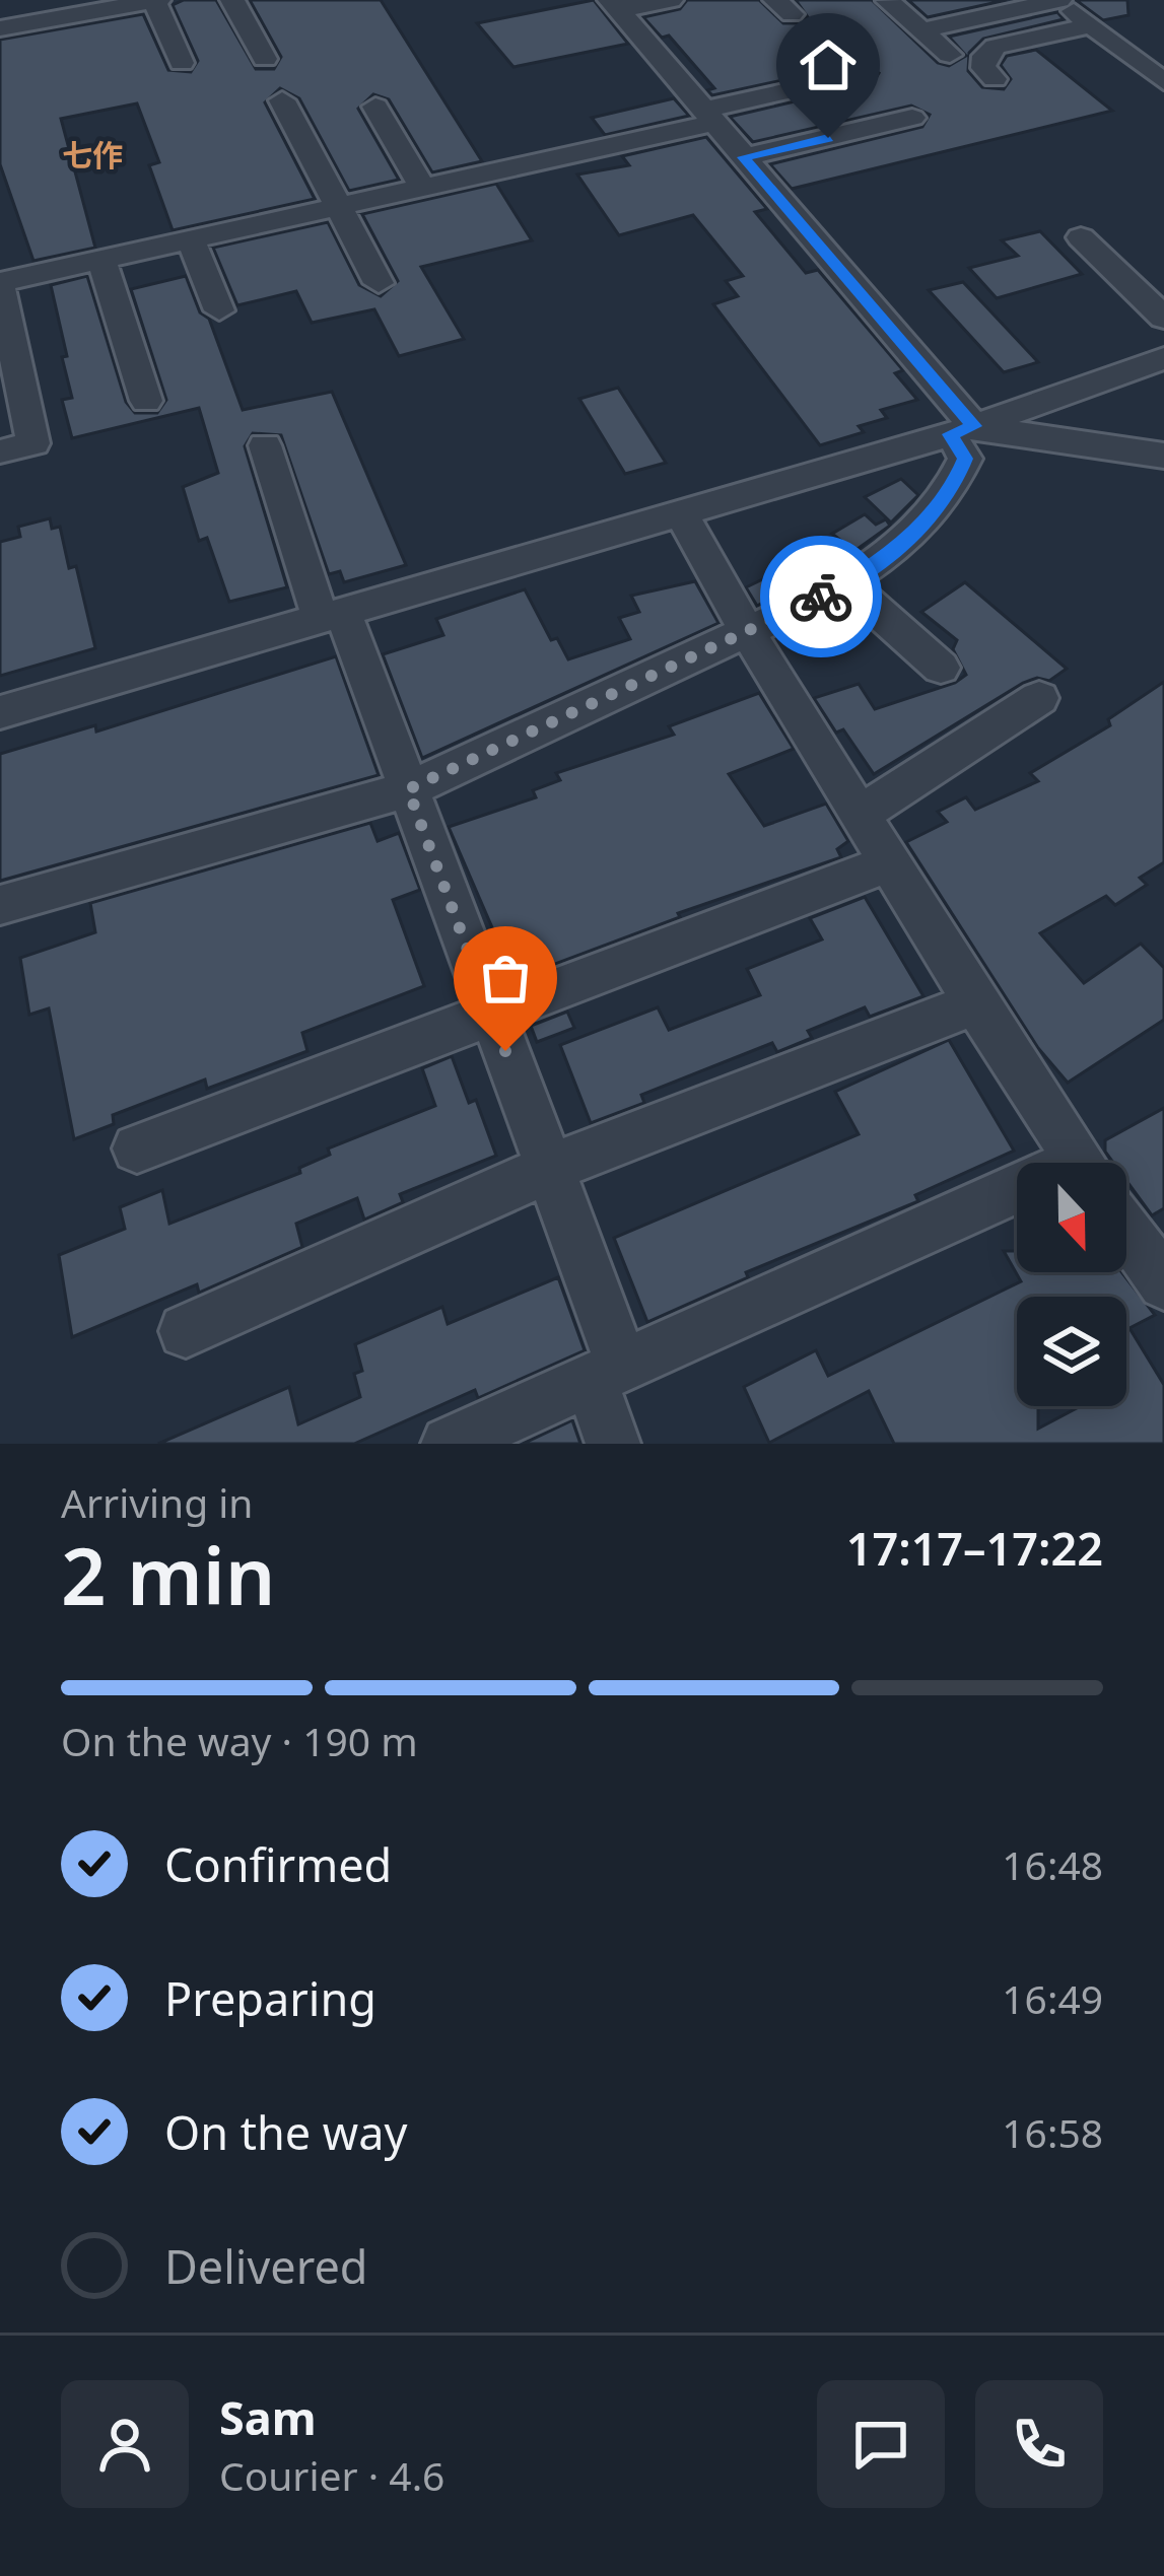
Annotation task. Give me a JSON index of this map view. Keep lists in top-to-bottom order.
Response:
{
  "districts": ["七作"],
  "north": "bottom",
  "page": {
    "heading": ["2 min", "Arriving in", "17:17–17:22"],
    "panel": ["Sam", "Courier · 4.6"],
    "bar": "On the way · 190 m",
    "list": [
      ["Confirmed", "16:48"],
      ["Preparing", "16:49"],
      ["On the way", "16:58"],
      "Delivered"
    ]
  }
}
